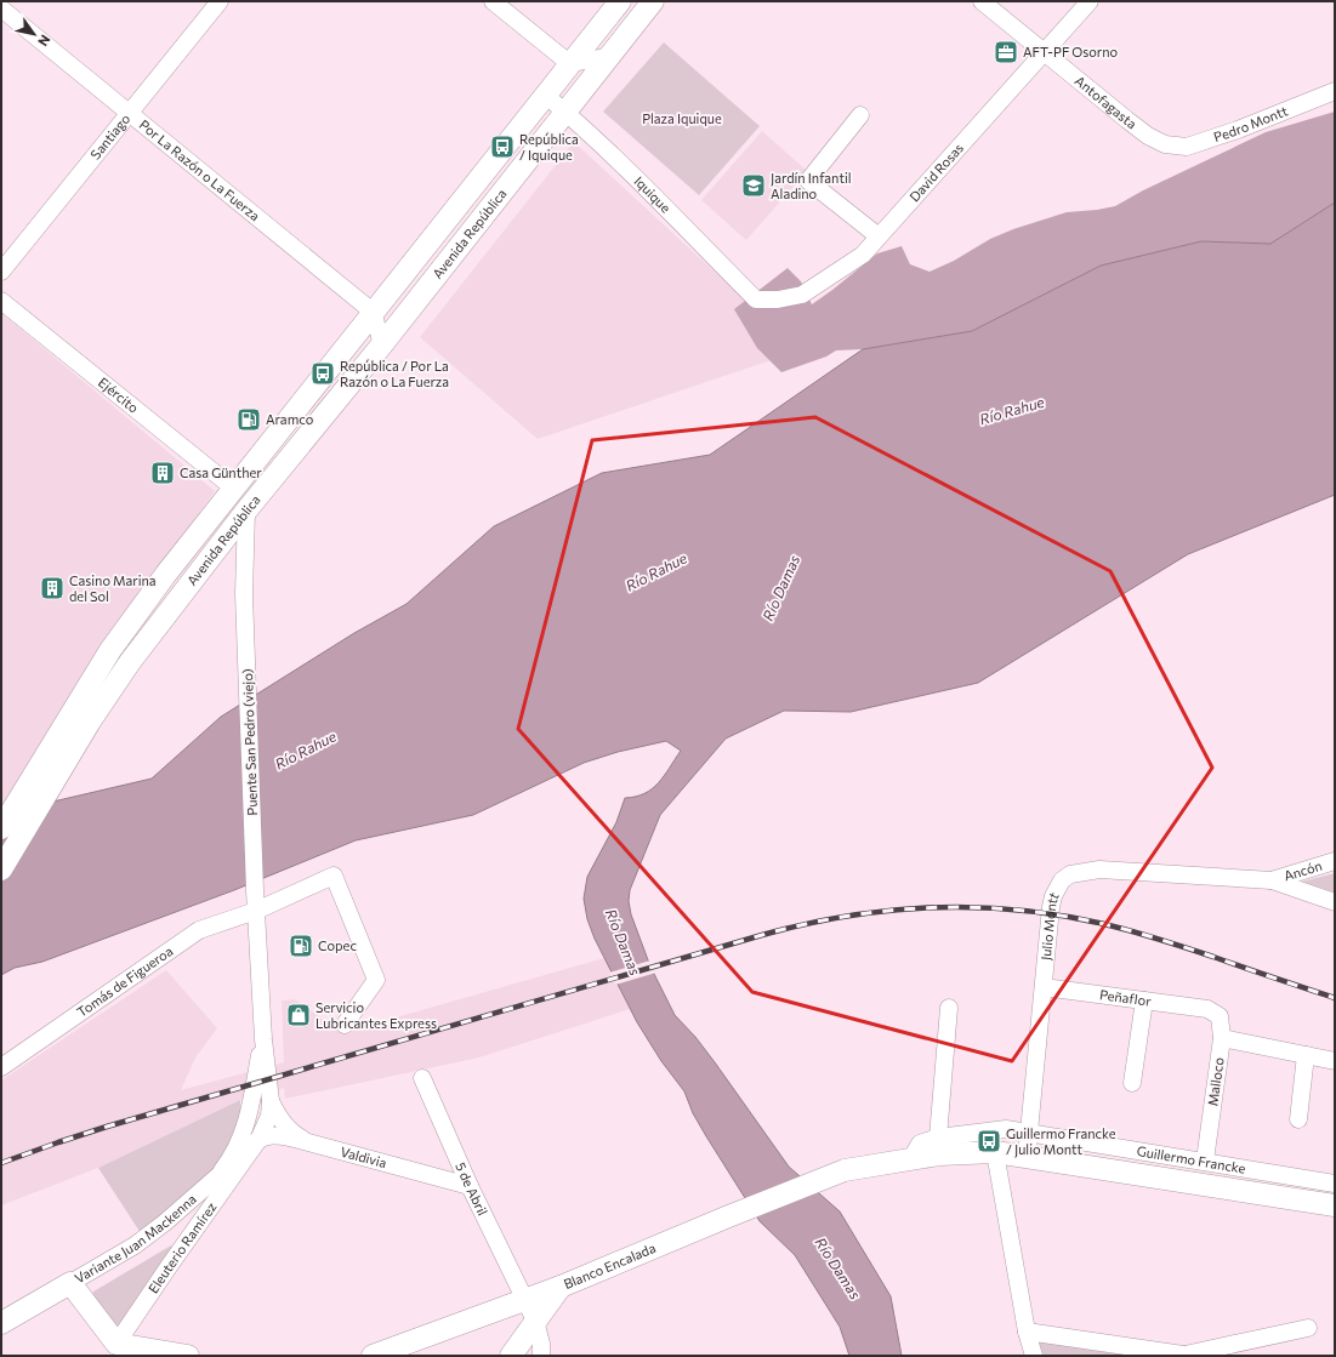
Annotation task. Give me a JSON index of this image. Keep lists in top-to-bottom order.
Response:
{
  "streets": {
    "main road": [
      "Avenida República",
      "Guillermo Francke",
      "Variante Juan Mackenna",
      "Blanco Encalada"
    ],
    "street": [
      "Antofagasta",
      "Pedro Montt",
      "Santiago",
      "Por La Razón o La Fuerza",
      "David Rosas",
      "Iquique",
      "Ejército",
      "Puente San Pedro (viejo)",
      "Ancón",
      "Julio Montt",
      "Tomás de Figueroa",
      "Peñaflor",
      "Malloco",
      "Valdivia",
      "5 de Abril",
      "Eleuterio Ramírez"
    ]
  },
  "crossings": [
    ["Antofagasta", "Pedro Montt"],
    ["Antofagasta", "David Rosas"],
    ["Santiago", "Por La Razón o La Fuerza"],
    ["Por La Razón o La Fuerza", "Avenida República"],
    ["David Rosas", "Iquique"],
    ["Iquique", "Avenida República"],
    ["Avenida República", "Ejército"],
    ["Avenida República", "Puente San Pedro (viejo)"],
    ["Puente San Pedro (viejo)", "Eleuterio Ramírez"],
    ["Ancón", "Julio Montt"],
    ["Julio Montt", "Peñaflor"],
    ["Julio Montt", "Guillermo Francke"],
    ["Tomás de Figueroa", "Eleuterio Ramírez"],
    ["Peñaflor", "Malloco"],
    ["Malloco", "Guillermo Francke"],
    ["Valdivia", "5 de Abril"],
    ["Valdivia", "Variante Juan Mackenna"],
    ["Valdivia", "Eleuterio Ramírez"],
    ["Guillermo Francke", "Blanco Encalada"],
    ["5 de Abril", "Blanco Encalada"],
    ["Variante Juan Mackenna", "Eleuterio Ramírez"]
  ],
  "water": ["Río Rahue", "Río Damas"],
  "parks": ["Plaza Iquique"],
  "places": {
    "office": ["AFT-PF Osorno"],
    "bus stop": ["República / Iquique", "República / Por La Razón o La Fuerza", "Guillermo Francke / Julio Montt"],
    "school or university": ["Jardín Infantil Aladino"],
    "fuel station": ["Aramco", "Copec"],
    "building": ["Casa Günther", "Casino Marina del Sol"],
    "shop": ["Servicio Lubricantes Express"]
  },
  "north": "bottom right"
}
